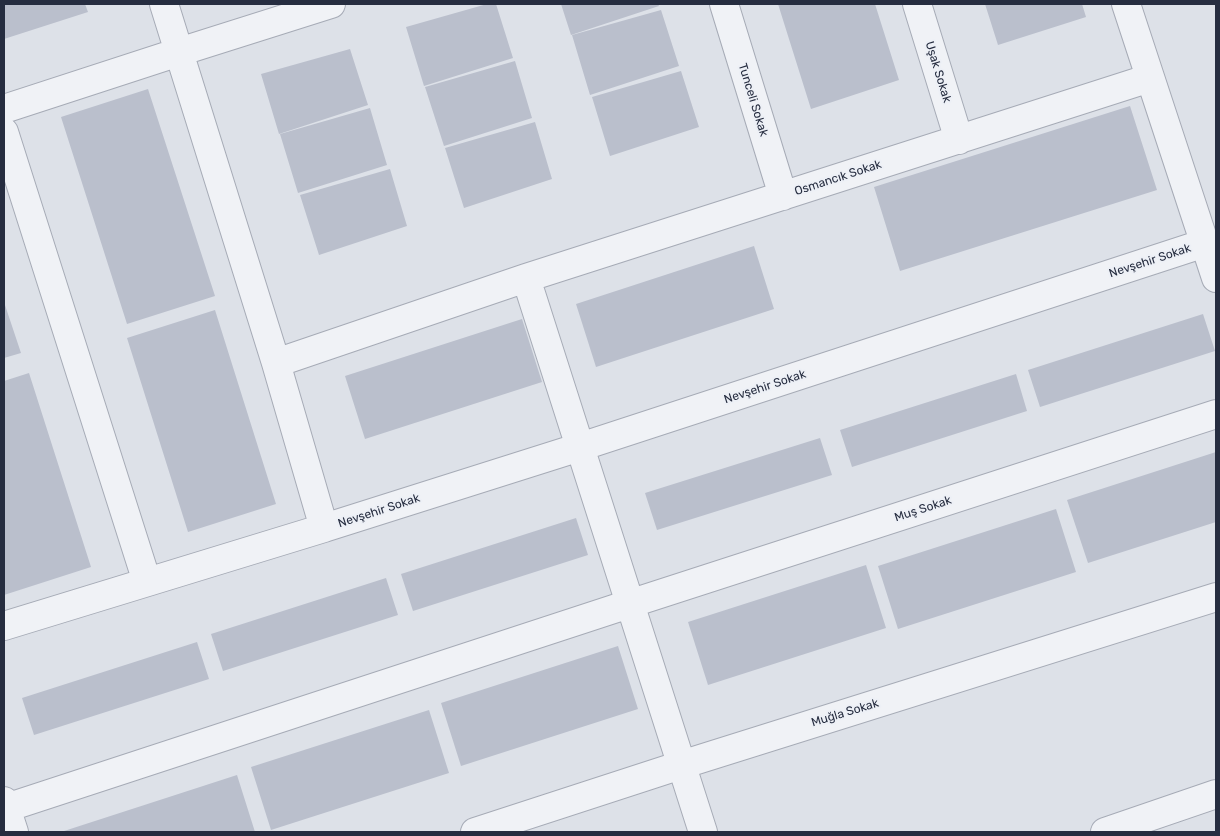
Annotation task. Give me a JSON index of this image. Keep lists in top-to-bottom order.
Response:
{
  "streets": {
    "street": [
      "Uşak Sokak",
      "Tunceli Sokak",
      "Osmancık Sokak",
      "Nevşehir Sokak",
      "Muş Sokak",
      "Muğla Sokak"
    ]
  },
  "crossings": [
    ["Uşak Sokak", "Osmancık Sokak"],
    ["Tunceli Sokak", "Osmancık Sokak"]
  ]
}
